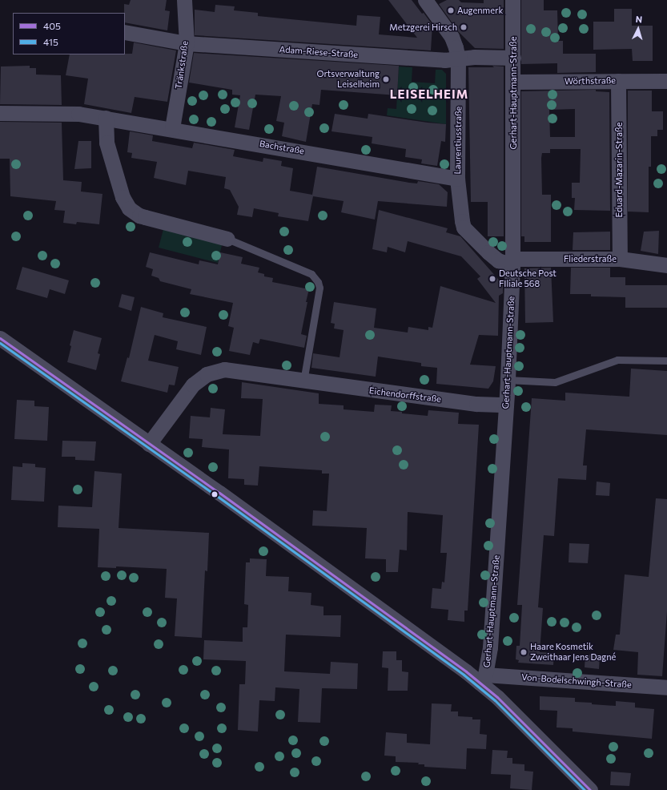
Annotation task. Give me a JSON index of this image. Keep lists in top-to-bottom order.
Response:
{
  "streets": {
    "street": [
      "Adam-Riese-Straße",
      "Tränkstraße",
      "Wörthstraße",
      "Gerhart-Hauptmann-Straße",
      "Laurentiusstraße",
      "Bachstraße",
      "Eduard-Mazarin-Straße",
      "Fliederstraße",
      "Eichendorffstraße",
      "Von-Bodelschwingh-Straße"
    ]
  },
  "crossings": [
    ["Adam-Riese-Straße", "Tränkstraße"],
    ["Adam-Riese-Straße", "Gerhart-Hauptmann-Straße"],
    ["Adam-Riese-Straße", "Laurentiusstraße"],
    ["Tränkstraße", "Bachstraße"],
    ["Wörthstraße", "Gerhart-Hauptmann-Straße"],
    ["Wörthstraße", "Eduard-Mazarin-Straße"],
    ["Gerhart-Hauptmann-Straße", "Laurentiusstraße"],
    ["Gerhart-Hauptmann-Straße", "Fliederstraße"],
    ["Gerhart-Hauptmann-Straße", "Eichendorffstraße"],
    ["Gerhart-Hauptmann-Straße", "Von-Bodelschwingh-Straße"],
    ["Laurentiusstraße", "Bachstraße"],
    ["Laurentiusstraße", "Fliederstraße"],
    ["Eduard-Mazarin-Straße", "Fliederstraße"]
  ],
  "districts": ["LEISELHEIM"],
  "places": [
    "Augenmerk",
    "Metzgerei Hirsch",
    "Ortsverwaltung Leiselheim",
    "Deutsche Post FIliale 568",
    "Haare Kosmetik Zweithaar Jens Dagné"
  ],
  "lines": ["transit line 405", "transit line 415"],
  "legend": ["405", "415"],
  "north": "top"
}
